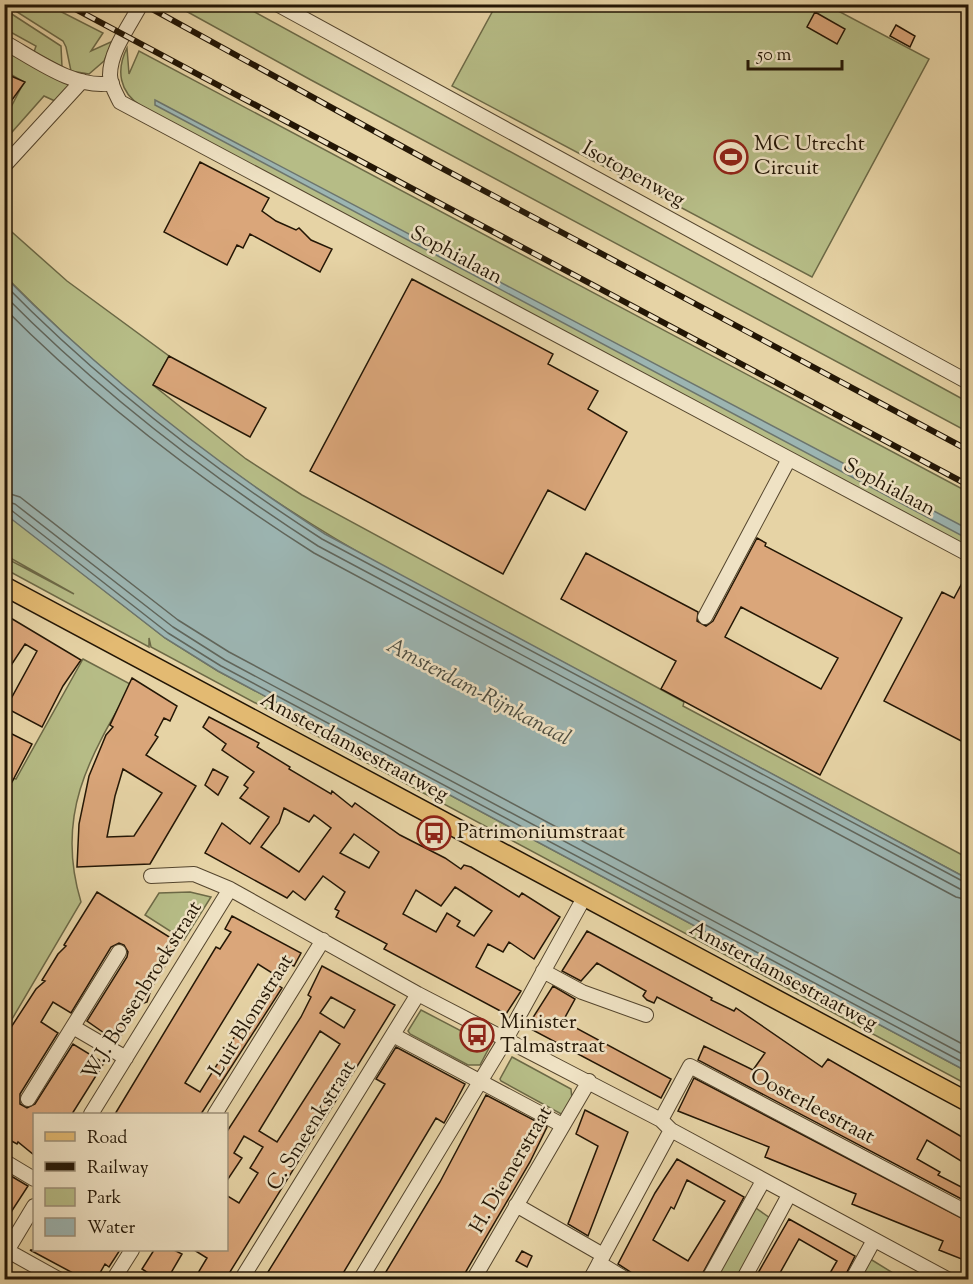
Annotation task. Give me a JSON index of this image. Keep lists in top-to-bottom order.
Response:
{
  "streets": {
    "main road": ["Amsterdamsestraatweg"],
    "street": [
      "Isotopenweg",
      "Sophialaan",
      "W.J. Bossenbroekstraat",
      "Luit Blomstraat",
      "Oosterleestraat",
      "C. Smeenkstraat",
      "H. Diemerstraat"
    ]
  },
  "water": ["Amsterdam-Rijnkanaal"],
  "places": {
    "sports": ["MC Utrecht Circuit"],
    "bus stop": ["Patrimoniumstraat", "Minister Talmastraat"]
  },
  "legend": [
    "Road",
    "Railway",
    "Park",
    "Water"
  ],
  "scale_bar": "50 m"
}
